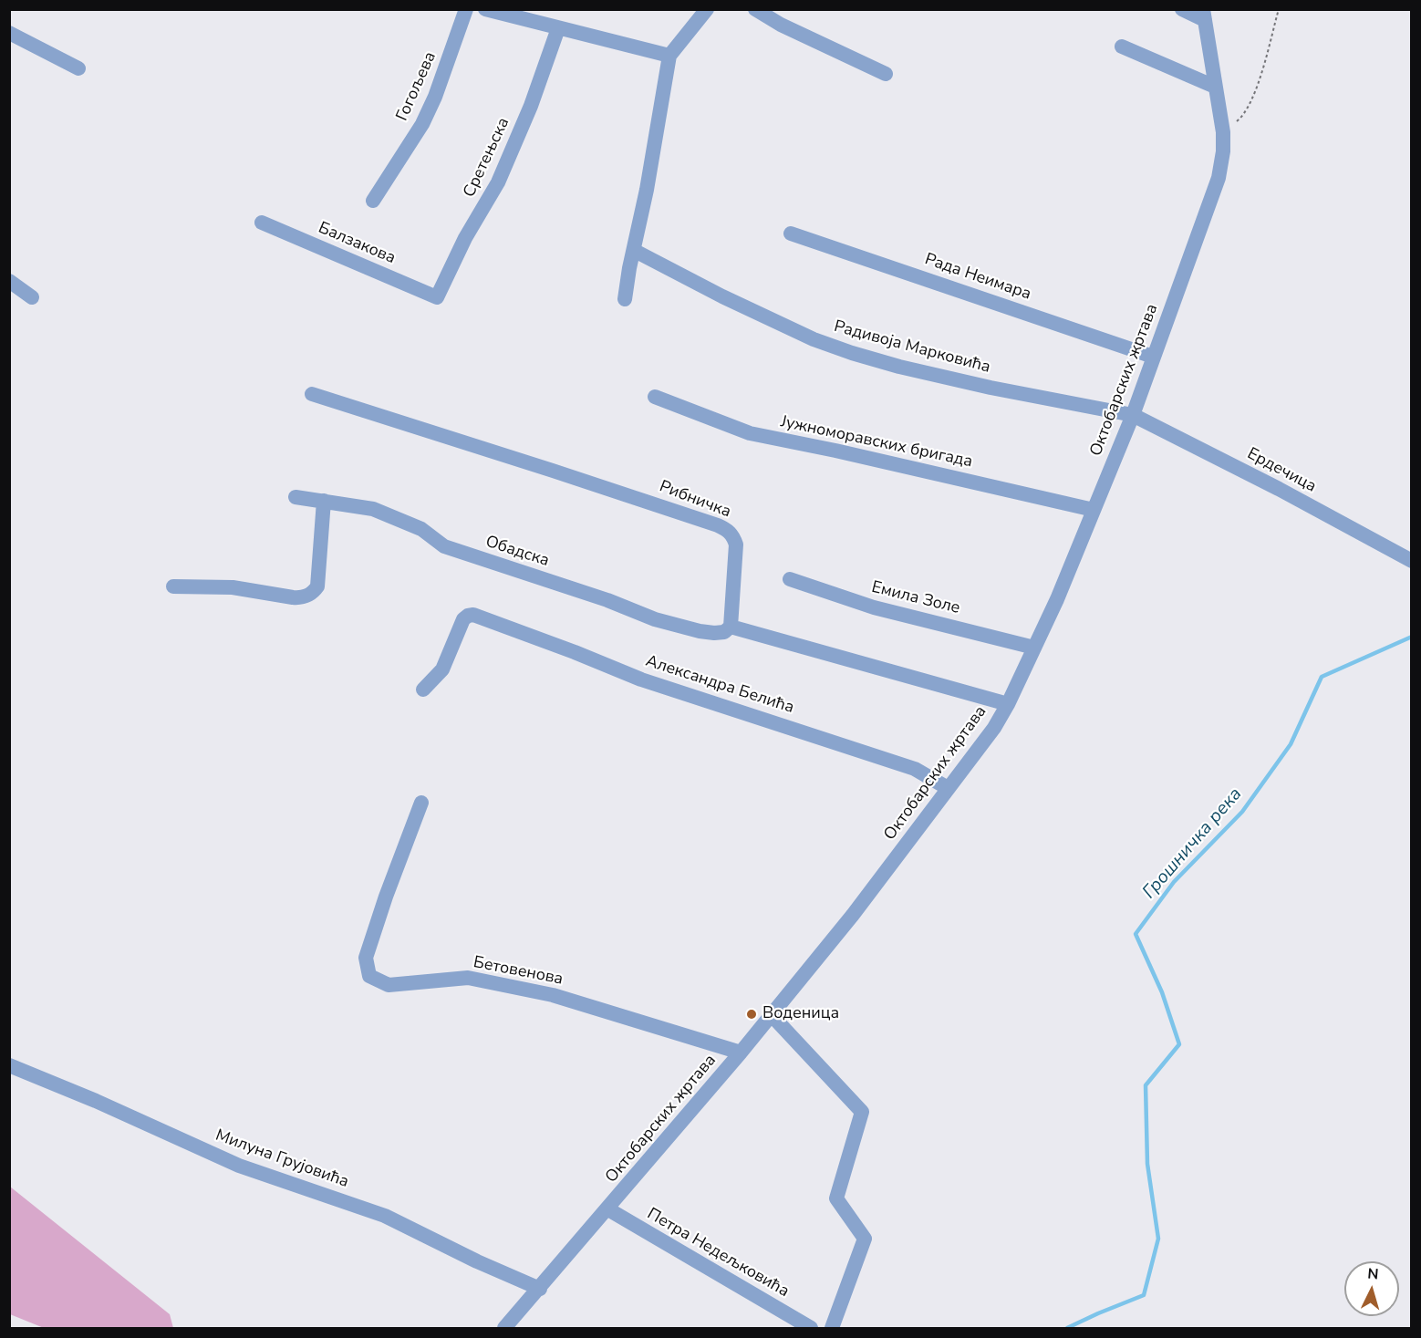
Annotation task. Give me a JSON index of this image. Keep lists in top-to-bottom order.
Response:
{
  "streets": {
    "street": [
      "Гогољева",
      "Сретењска",
      "Балзакова",
      "Рада Неимара",
      "Радивоја Марковића",
      "Октобарских жртава",
      "Јужноморавских бригада",
      "Ердечица",
      "Рибничка",
      "Обадска",
      "Емила Золе",
      "Александра Белића",
      "Бетовенова",
      "Милуна Грујовића",
      "Петра Недељковића"
    ]
  },
  "crossings": [
    ["Сретењска", "Балзакова"],
    ["Рада Неимара", "Октобарских жртава"],
    ["Радивоја Марковића", "Октобарских жртава"],
    ["Радивоја Марковића", "Ердечица"],
    ["Октобарских жртава", "Јужноморавских бригада"],
    ["Октобарских жртава", "Ердечица"],
    ["Октобарских жртава", "Емила Золе"],
    ["Октобарских жртава", "Александра Белића"],
    ["Октобарских жртава", "Бетовенова"],
    ["Октобарских жртава", "Милуна Грујовића"],
    ["Октобарских жртава", "Петра Недељковића"],
    ["Рибничка", "Обадска"]
  ],
  "water": ["Грошничка река"],
  "places": ["Воденица"],
  "north": "top"
}
